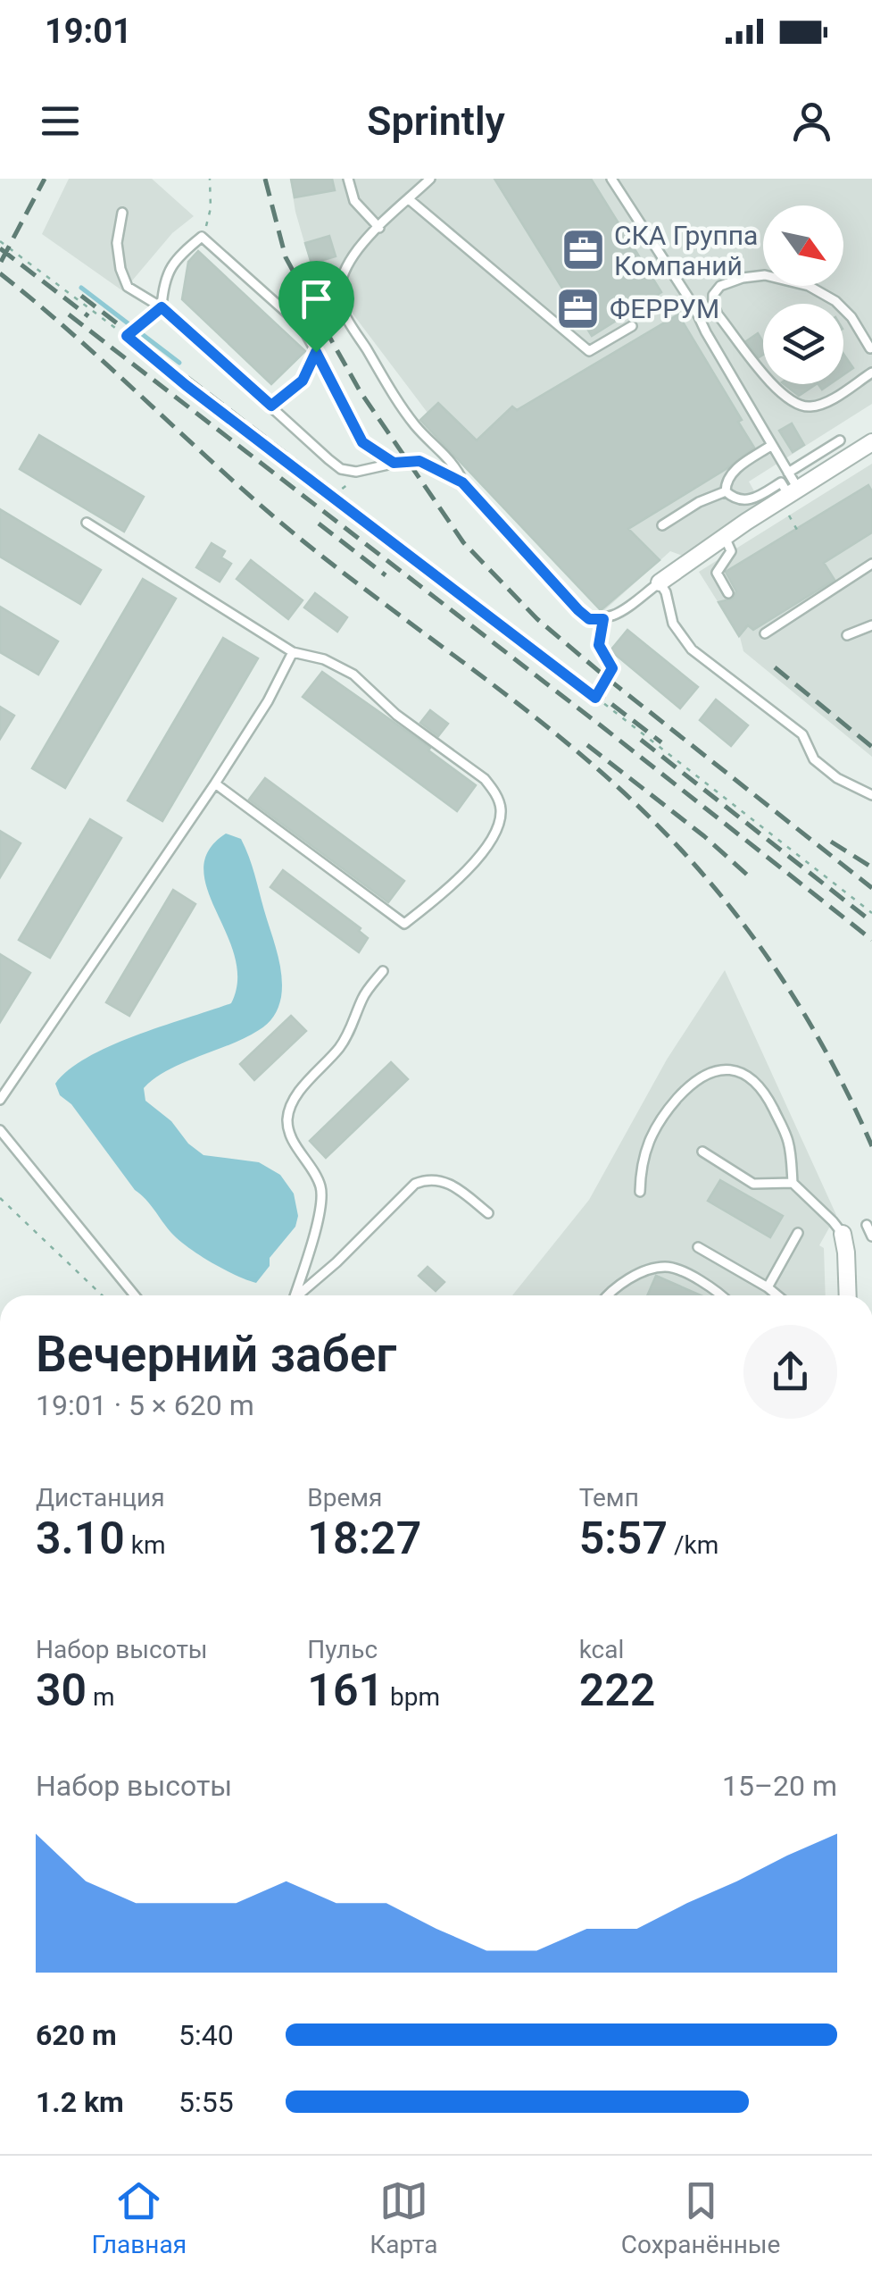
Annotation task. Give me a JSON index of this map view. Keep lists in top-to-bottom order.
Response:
{
  "places": {
    "office": ["СКА Группа Компаний", "ФЕРРУМ"]
  },
  "north": "bottom right",
  "page": {
    "status": "19:01",
    "header": "Sprintly",
    "heading": ["Вечерний забег", "19:01 · 5 × 620 m"],
    "stats": [
      ["Дистанция", "3.10 km"],
      ["Время", "18:27"],
      ["Темп", "5:57 /km"],
      ["Набор высоты", "30 m"],
      ["Пульс", "161 bpm"],
      ["kcal", "222"]
    ],
    "chart": ["Набор высоты", "15–20 m"],
    "list": [
      {
        "name": "620 m",
        "note": "5:40"
      },
      {
        "name": "1.2 km",
        "note": "5:55"
      }
    ],
    "tabs": ["Главная", "Карта", "Сохранённые"]
  }
}
